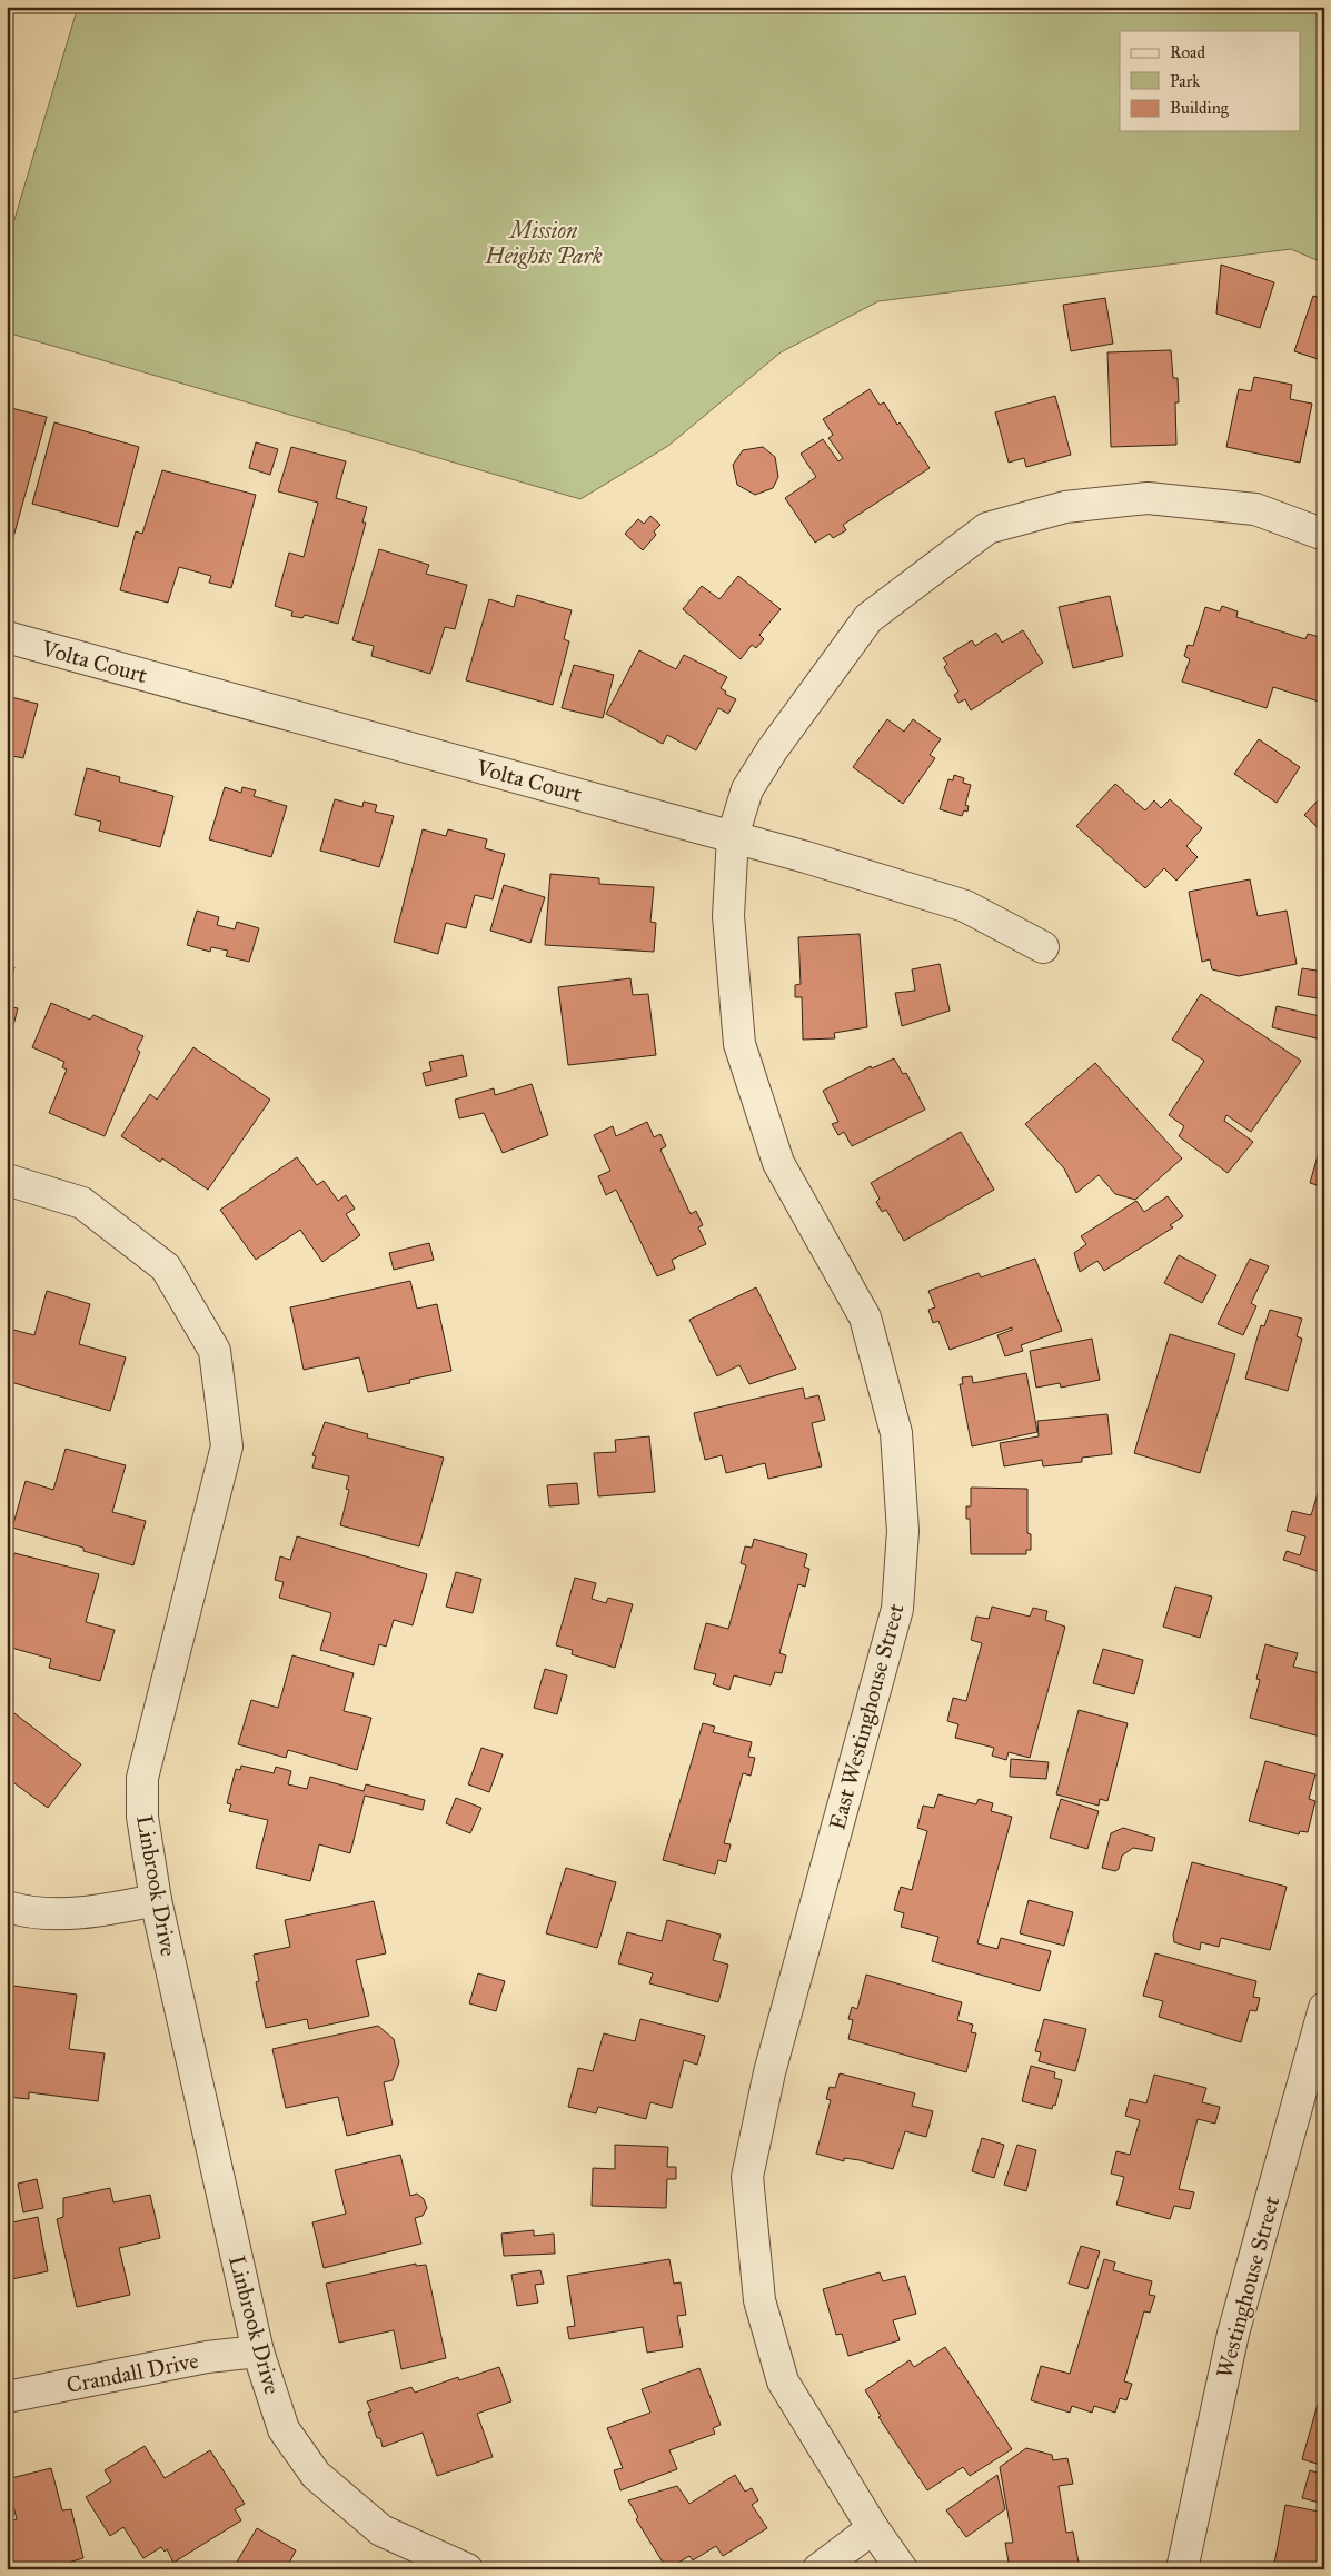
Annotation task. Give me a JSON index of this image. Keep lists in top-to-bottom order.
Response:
{
  "streets": {
    "street": [
      "Volta Court",
      "East Westinghouse Street",
      "Linbrook Drive",
      "Westinghouse Street",
      "Crandall Drive"
    ]
  },
  "crossings": [
    ["Volta Court", "East Westinghouse Street"],
    ["Linbrook Drive", "Crandall Drive"]
  ],
  "parks": ["Mission Heights Park"],
  "legend": ["Road", "Park", "Building"]
}
